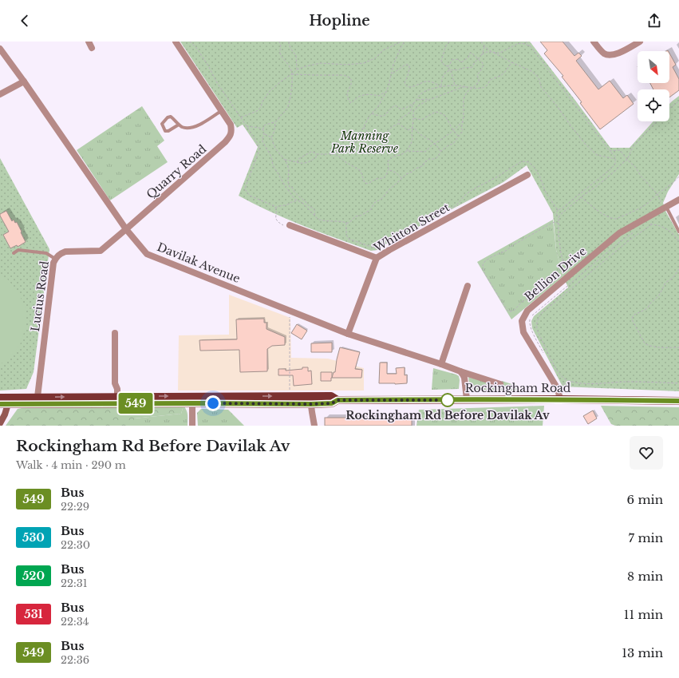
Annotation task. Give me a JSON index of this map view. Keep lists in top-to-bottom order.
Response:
{
  "streets": {
    "main road": ["Rockingham Road"],
    "street": [
      "Quarry Road",
      "Whitton Street",
      "Davilak Avenue",
      "Bellion Drive",
      "Lucius Road"
    ]
  },
  "crossings": [
    ["Quarry Road", "Davilak Avenue"],
    ["Quarry Road", "Lucius Road"],
    ["Whitton Street", "Davilak Avenue"],
    ["Davilak Avenue", "Lucius Road"],
    ["Bellion Drive", "Rockingham Road"],
    ["Lucius Road", "Rockingham Road"]
  ],
  "parks": ["Manning Park Reserve"],
  "places": ["Rockingham Rd Before Davilak Av"],
  "lines": ["bus line 549"],
  "north": "bottom right",
  "page": {
    "header": "Hopline",
    "on_map": "549",
    "heading": ["Rockingham Rd Before Davilak Av", "Walk · 4 min · 290 m"],
    "list": [
      {
        "mark": "549",
        "name": "Bus",
        "note": "22:29",
        "value": "6 min"
      },
      {
        "mark": "530",
        "name": "Bus",
        "note": "22:30",
        "value": "7 min"
      },
      {
        "mark": "520",
        "name": "Bus",
        "note": "22:31",
        "value": "8 min"
      },
      {
        "mark": "531",
        "name": "Bus",
        "note": "22:34",
        "value": "11 min"
      },
      {
        "mark": "549",
        "name": "Bus",
        "note": "22:36",
        "value": "13 min"
      }
    ]
  }
}
